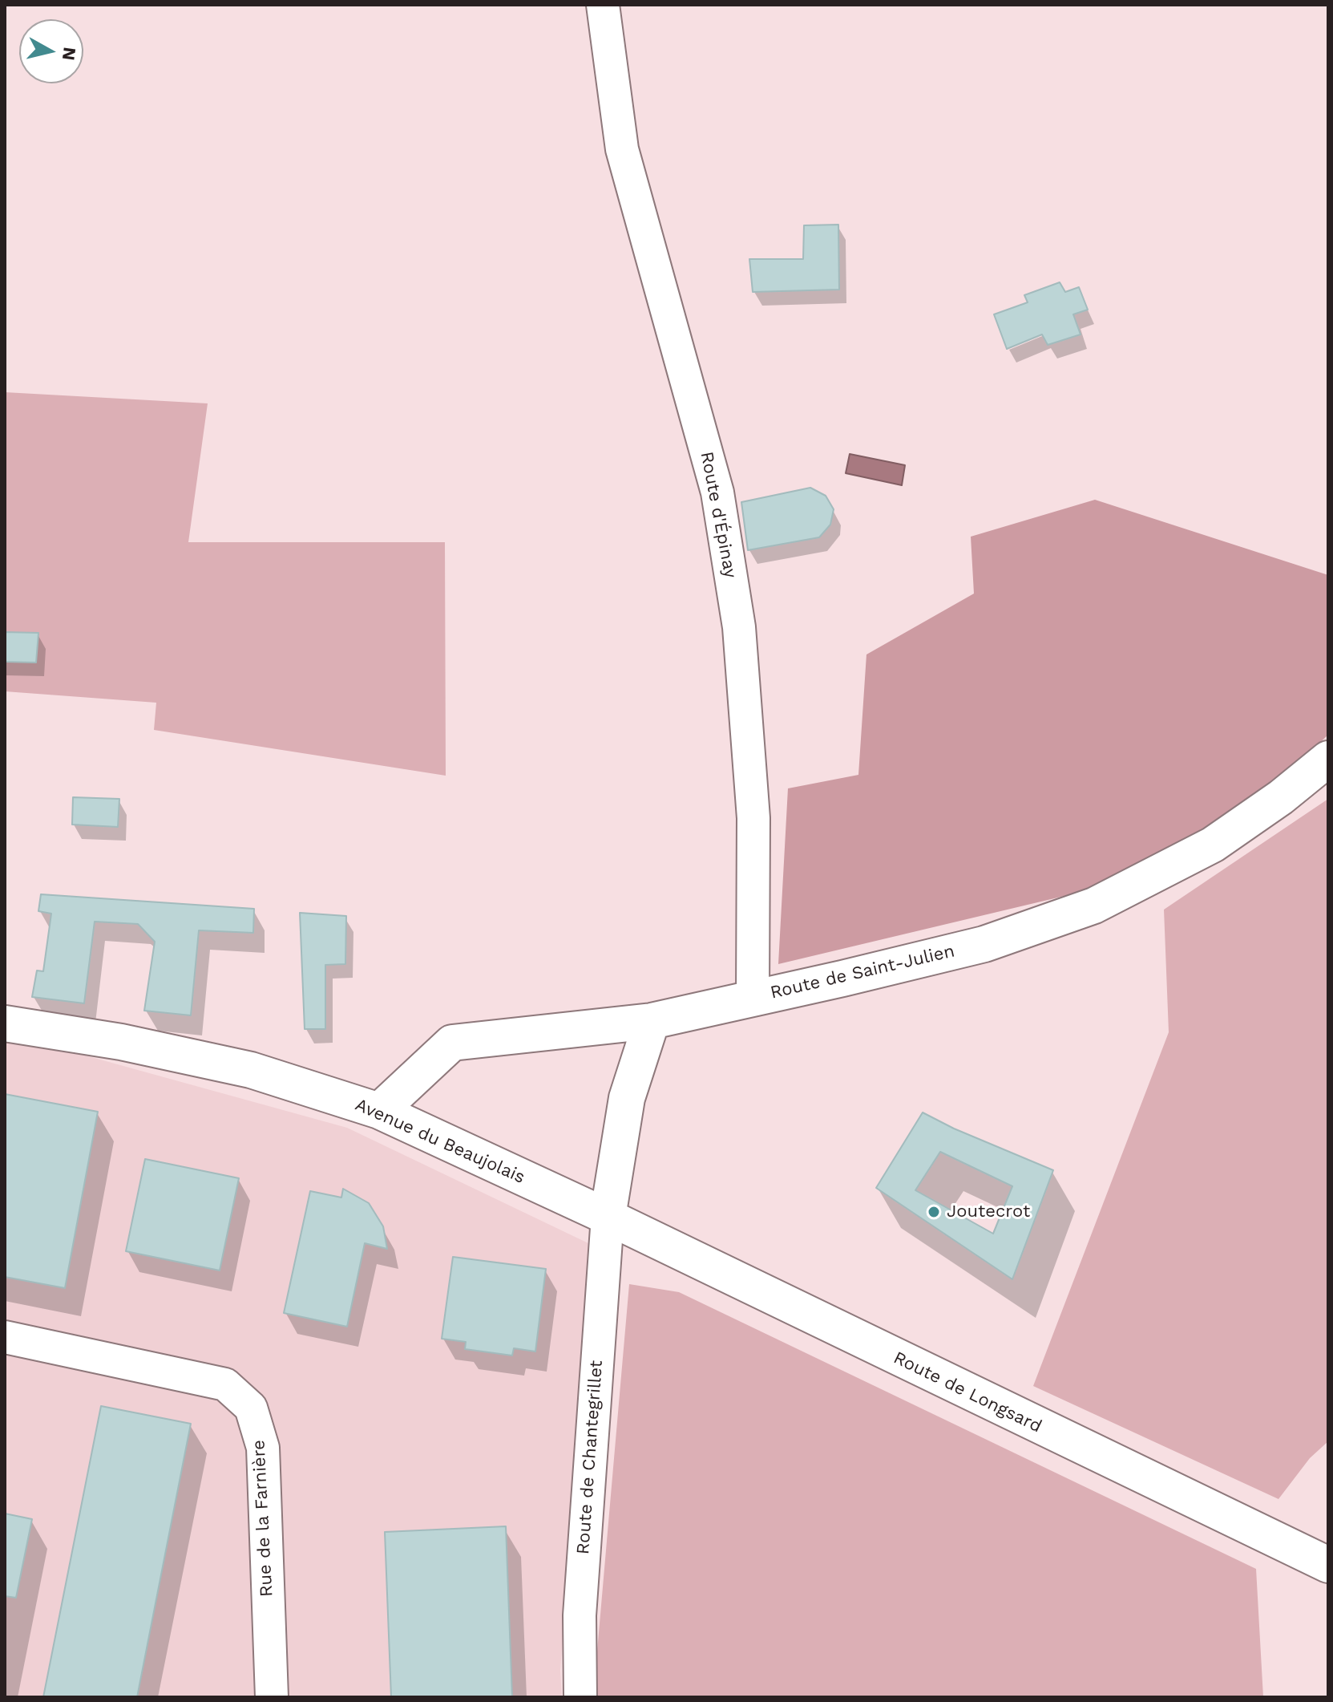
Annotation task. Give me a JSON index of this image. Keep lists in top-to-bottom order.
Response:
{
  "streets": {
    "main road": ["Route de Saint-Julien", "Avenue du Beaujolais", "Route de Longsard"],
    "street": ["Route d'Épinay", "Route de Chantegrillet", "Rue de la Farnière"]
  },
  "crossings": [
    ["Route d'Épinay", "Route de Saint-Julien"],
    ["Route de Saint-Julien", "Avenue du Beaujolais"],
    ["Avenue du Beaujolais", "Route de Longsard"],
    ["Avenue du Beaujolais", "Route de Chantegrillet"],
    ["Route de Longsard", "Route de Chantegrillet"]
  ],
  "places": ["Joutecrot"],
  "north": "right"
}
